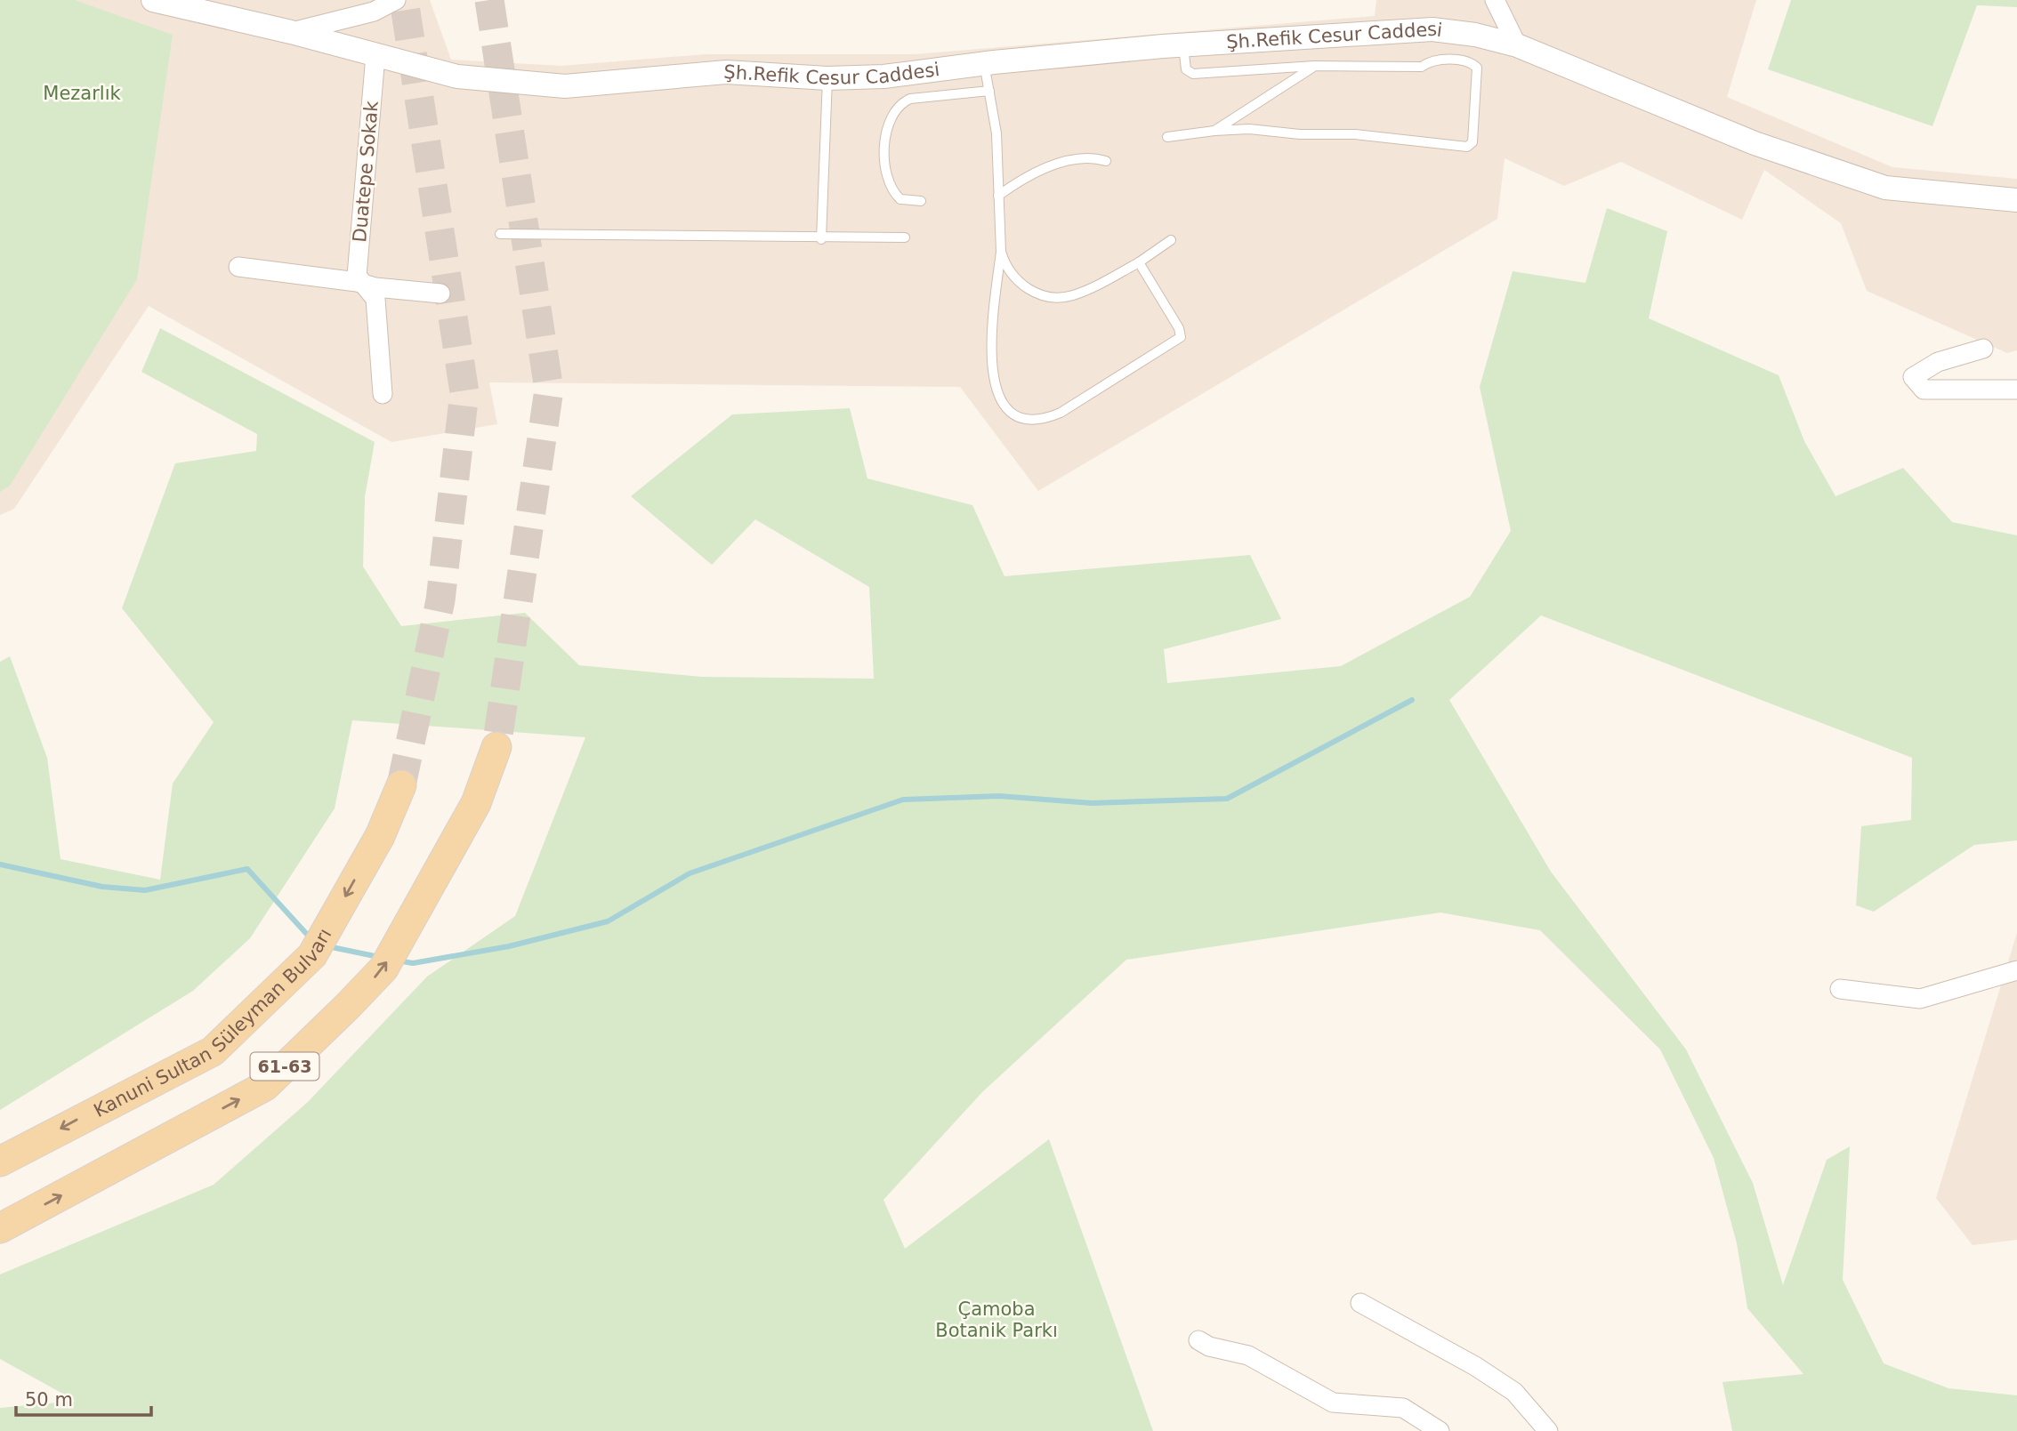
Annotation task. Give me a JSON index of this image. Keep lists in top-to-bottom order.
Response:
{
  "streets": {
    "main road": ["Kanuni Sultan Süleyman Bulvarı", "61-63"],
    "street": ["Şh.Refik Cesur Caddesi", "Duatepe Sokak"]
  },
  "crossings": [
    ["Şh.Refik Cesur Caddesi", "Duatepe Sokak"]
  ],
  "parks": ["Mezarlık", "Çamoba Botanik Parkı"],
  "scale_bar": "50 m"
}
